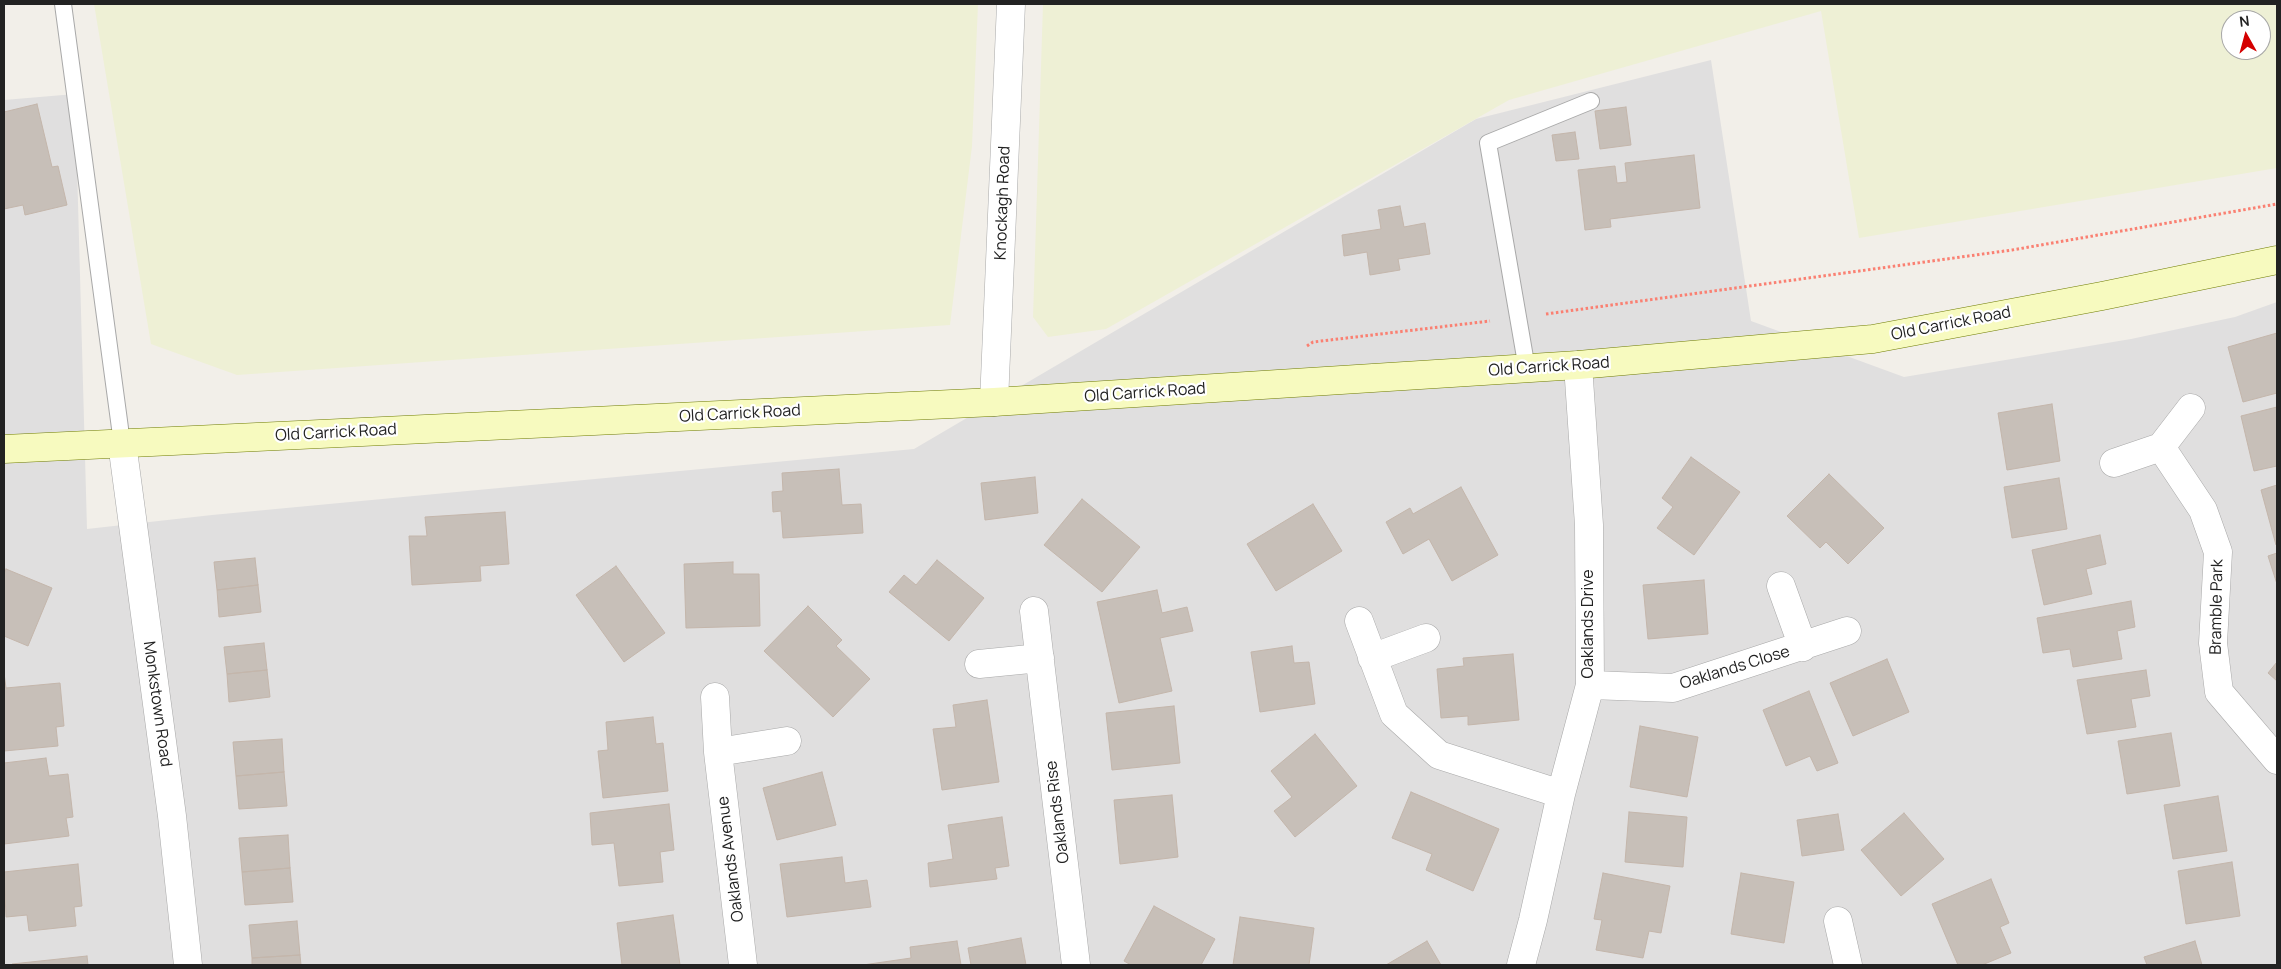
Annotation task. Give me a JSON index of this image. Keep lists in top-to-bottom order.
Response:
{
  "streets": {
    "main road": ["Old Carrick Road"],
    "street": [
      "Knockagh Road",
      "Bramble Park",
      "Oaklands Drive",
      "Oaklands Close",
      "Monkstown Road",
      "Oaklands Rise",
      "Oaklands Avenue"
    ]
  },
  "crossings": [
    ["Knockagh Road", "Old Carrick Road"],
    ["Old Carrick Road", "Oaklands Drive"],
    ["Old Carrick Road", "Monkstown Road"],
    ["Oaklands Drive", "Oaklands Close"]
  ],
  "north": "top"
}
